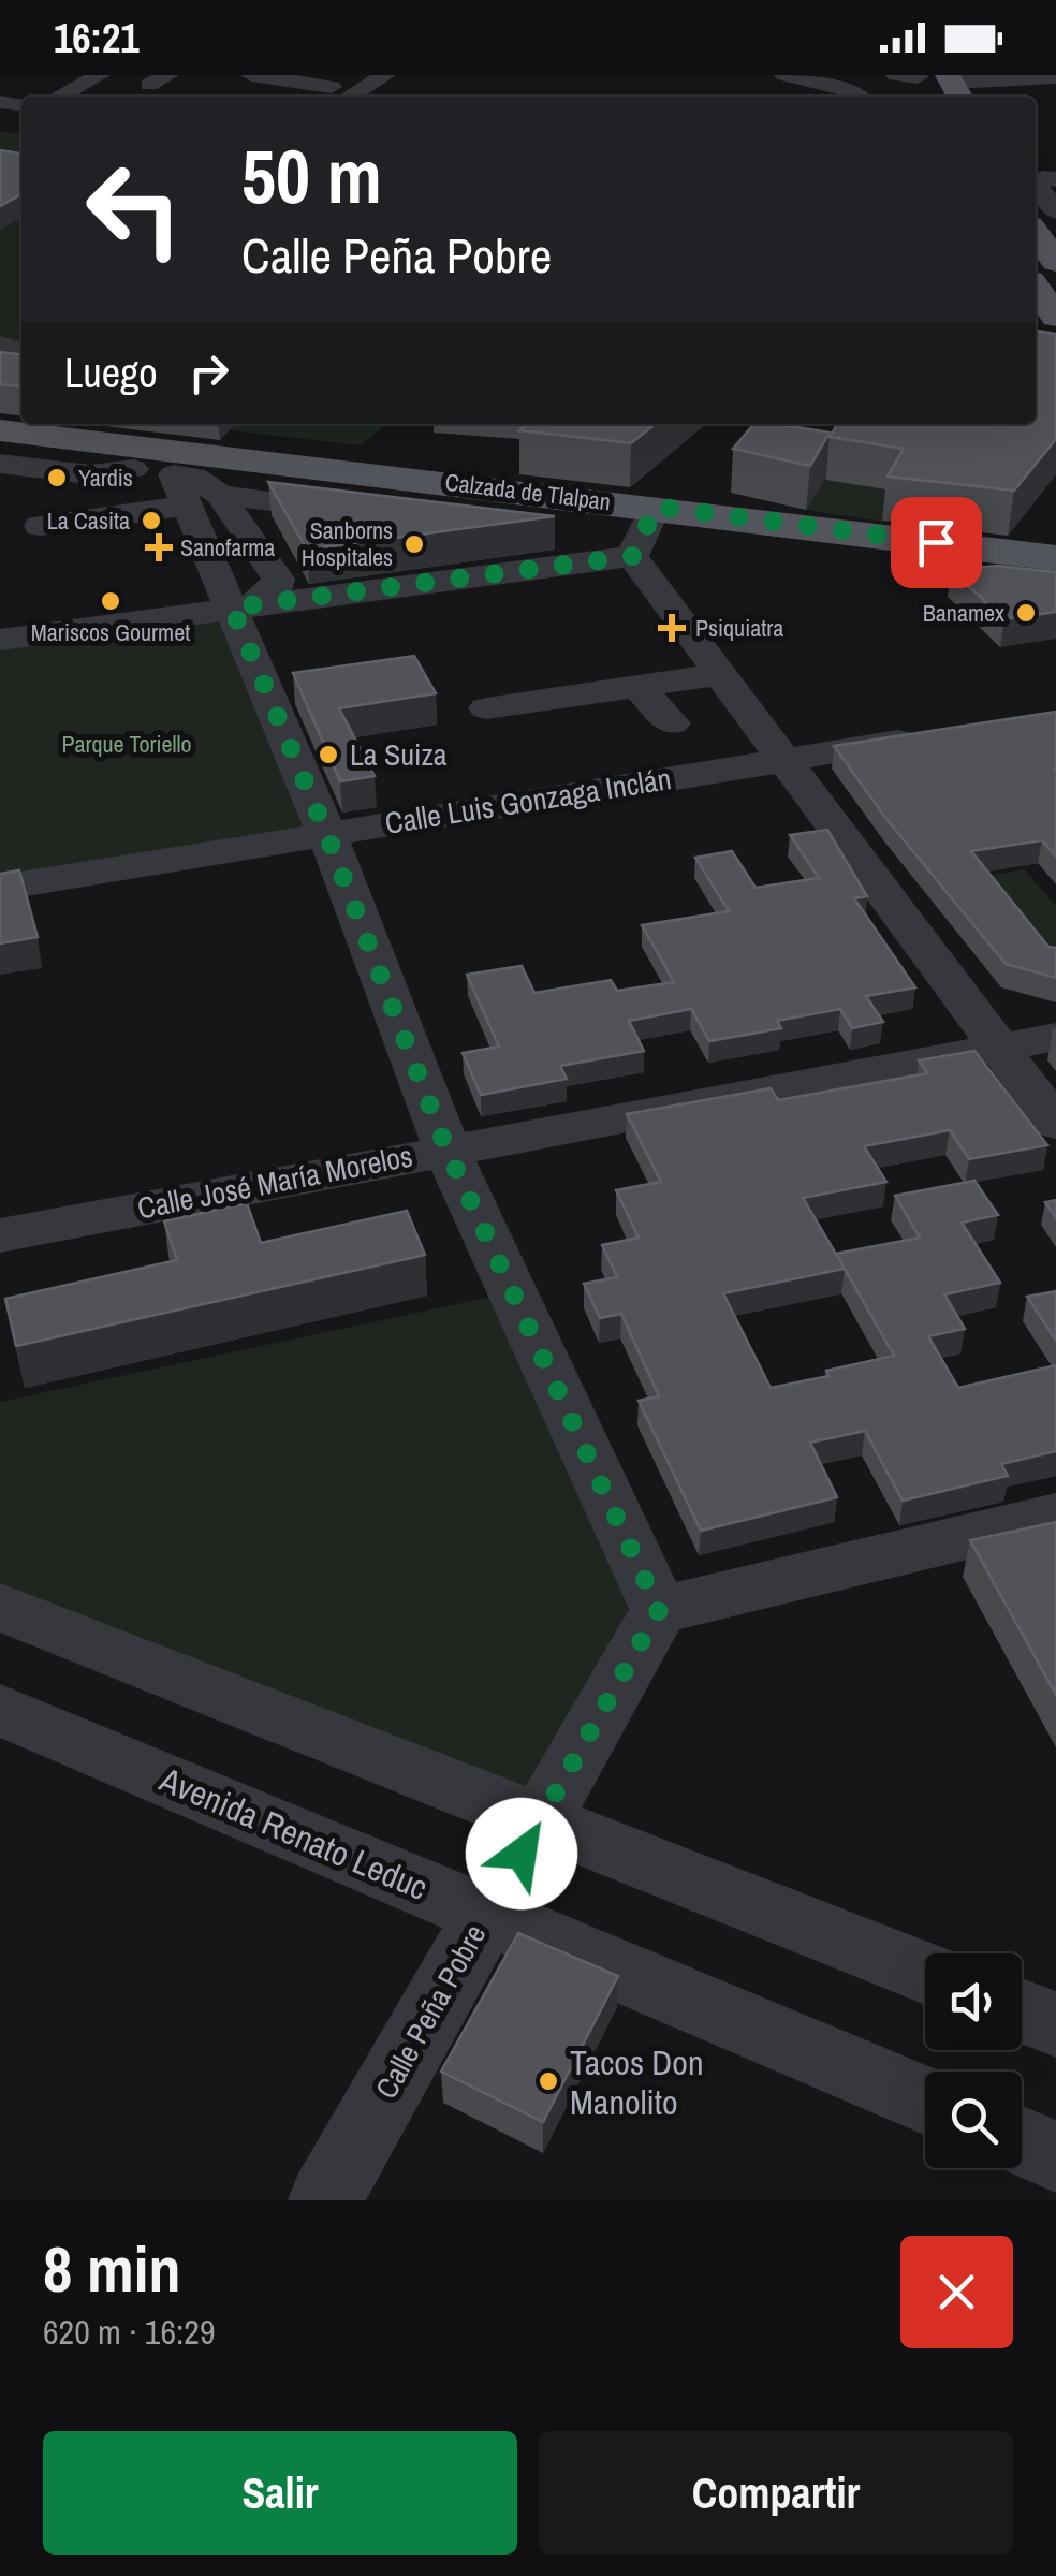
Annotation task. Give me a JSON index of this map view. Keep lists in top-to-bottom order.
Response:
{
  "streets": {
    "main road": ["Calzada de Tlalpan"],
    "street": [
      "Calle Luis Gonzaga Inclán",
      "Calle José María Morelos",
      "Avenida Renato Leduc",
      "Calle Peña Pobre"
    ]
  },
  "crossings": [
    ["Avenida Renato Leduc", "Calle Peña Pobre"]
  ],
  "parks": ["Parque Toriello"],
  "places": {
    "other": [
      "Yardis",
      "La Casita",
      "Sanborns Hospitales",
      "Mariscos Gourmet",
      "Banamex",
      "La Suiza",
      "Tacos Don Manolito"
    ],
    "health": ["Sanofarma", "Psiquiatra"]
  },
  "page": {
    "status": "16:21",
    "turn": ["50 m", "Calle Peña Pobre"],
    "then": "Luego",
    "heading": ["8 min", "620 m · 16:29"],
    "buttons": ["Salir", "Compartir"]
  }
}
